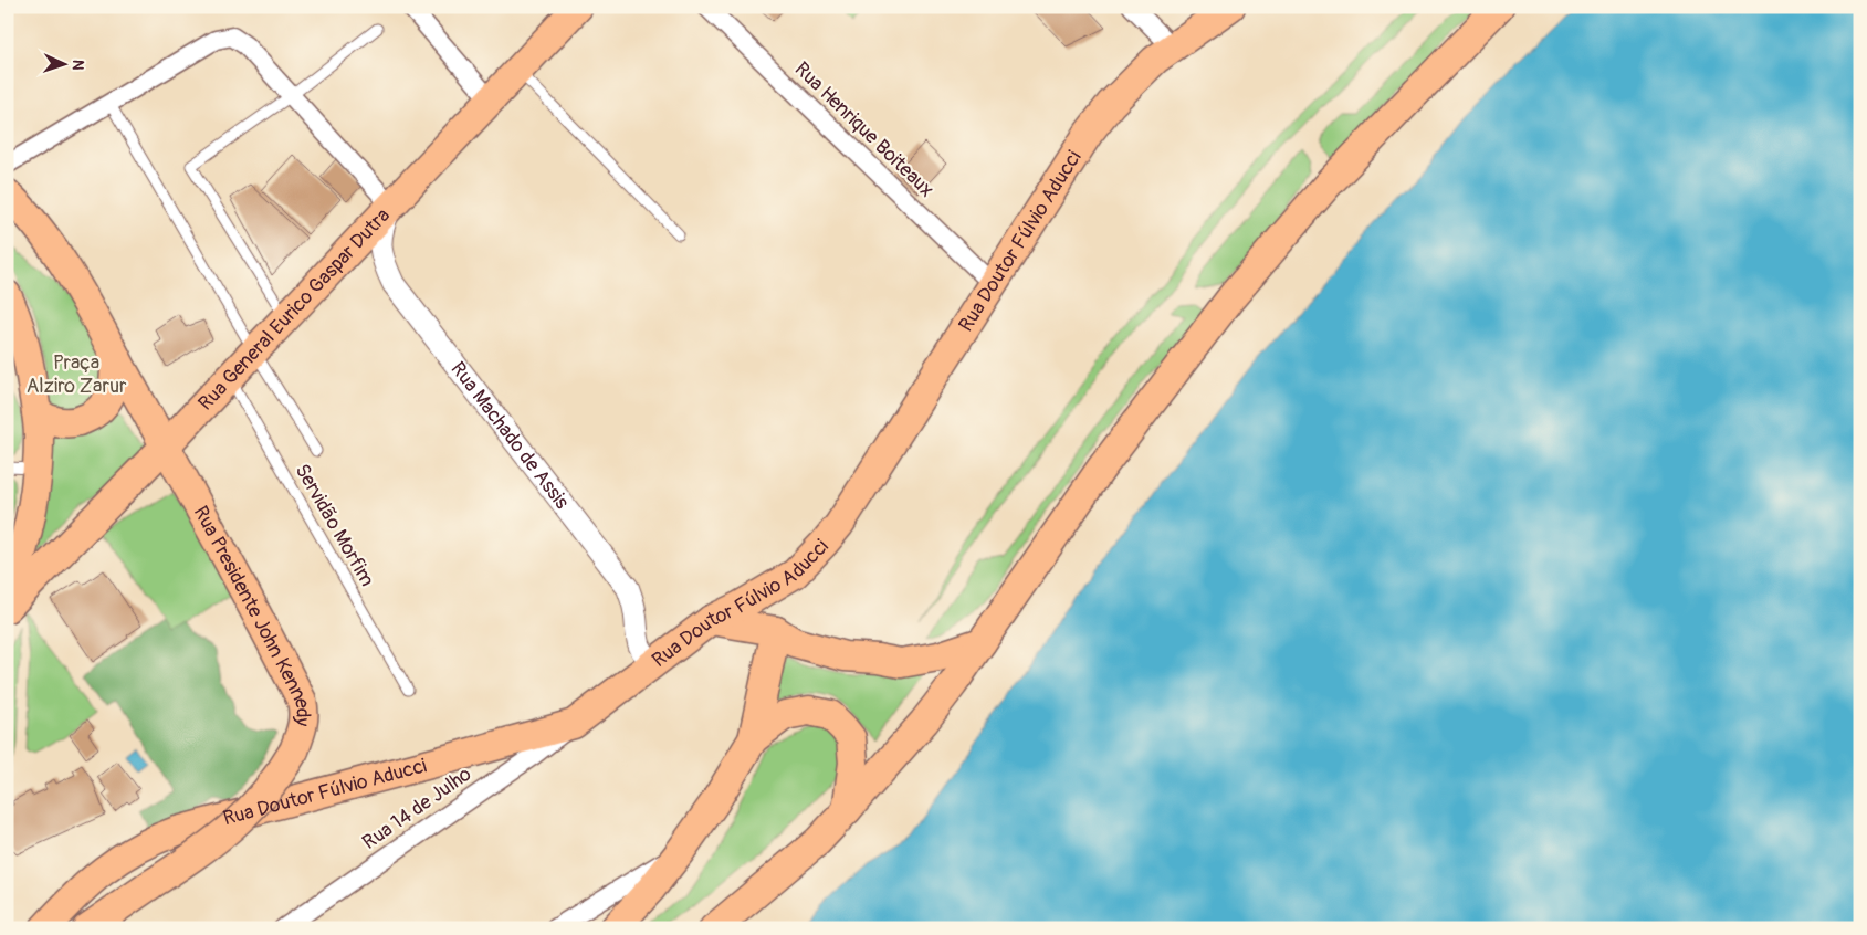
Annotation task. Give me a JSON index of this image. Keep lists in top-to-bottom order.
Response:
{
  "streets": {
    "main road": ["Rua Doutor Fúlvio Aducci", "Rua General Eurico Gaspar Dutra", "Rua Presidente John Kennedy"],
    "street": ["Rua Henrique Boiteaux", "Rua Machado de Assis", "Rua 14 de Julho"],
    "lane": ["Servidão Morfim"]
  },
  "crossings": [
    ["Rua Henrique Boiteaux", "Rua Doutor Fúlvio Aducci"],
    ["Rua Doutor Fúlvio Aducci", "Rua Machado de Assis"],
    ["Rua Doutor Fúlvio Aducci", "Rua 14 de Julho"],
    ["Rua General Eurico Gaspar Dutra", "Rua Machado de Assis"],
    ["Rua General Eurico Gaspar Dutra", "Servidão Morfim"],
    ["Rua General Eurico Gaspar Dutra", "Rua Presidente John Kennedy"]
  ],
  "parks": ["Praça Alziro Zarur"],
  "north": "right"
}
